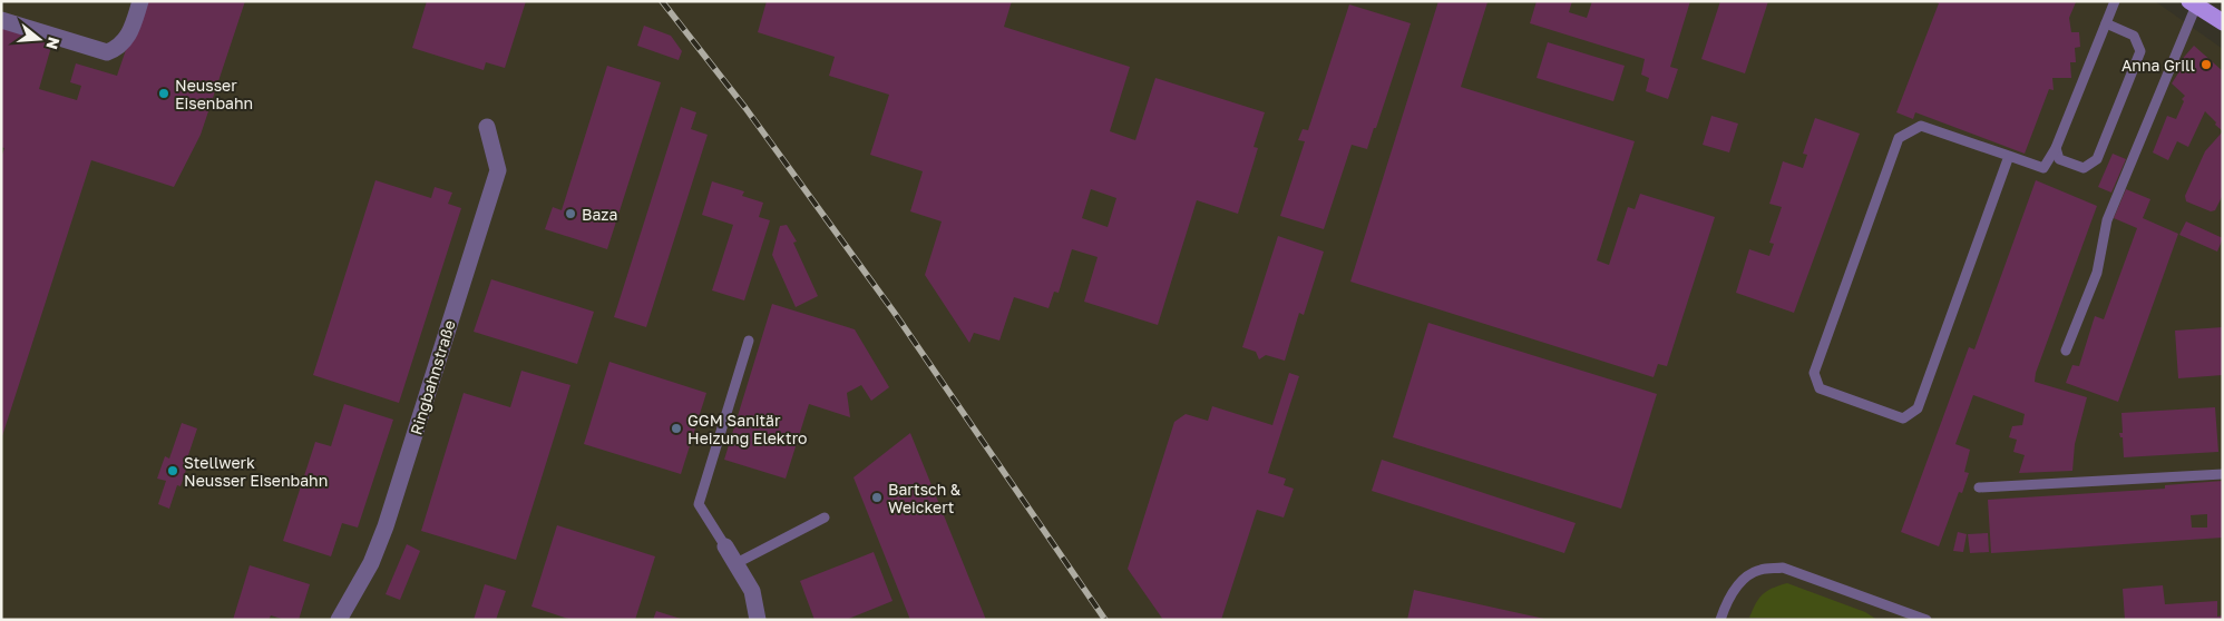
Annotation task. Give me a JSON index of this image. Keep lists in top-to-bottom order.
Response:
{
  "streets": {
    "street": ["Ringbahnstraße"]
  },
  "places": [
    "Anna Grill",
    "Neusser Eisenbahn",
    "Baza",
    "GGM Sanitär Heizung Elektro",
    "Stellwerk Neusser Eisenbahn",
    "Bartsch & Weickert"
  ],
  "north": "right"
}
